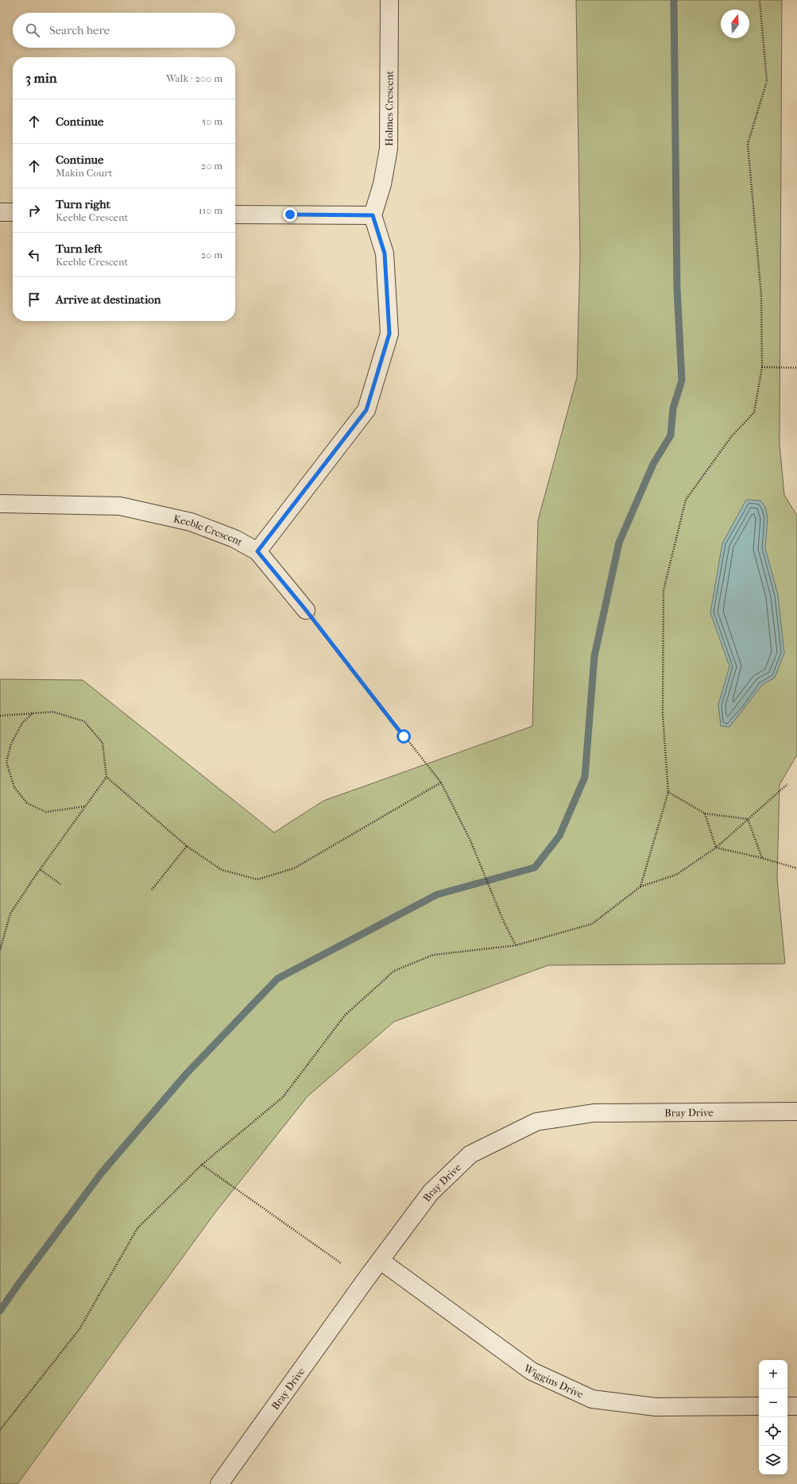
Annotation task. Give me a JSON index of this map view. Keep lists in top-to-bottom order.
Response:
{
  "streets": {
    "street": [
      "Holmes Crescent",
      "Keeble Crescent",
      "Bray Drive",
      "Wiggins Drive"
    ]
  },
  "crossings": [
    ["Bray Drive", "Wiggins Drive"]
  ],
  "north": "top",
  "page": {
    "search": "Search here",
    "heading": ["3 min", "Walk · 200 m"],
    "list": [
      ["Continue", "50 m"],
      ["Continue", "Makin Court", "20 m"],
      ["Turn right", "Keeble Crescent", "110 m"],
      ["Turn left", "Keeble Crescent", "20 m"],
      "Arrive at destination"
    ],
    "map_buttons": ["+", "−"]
  }
}
